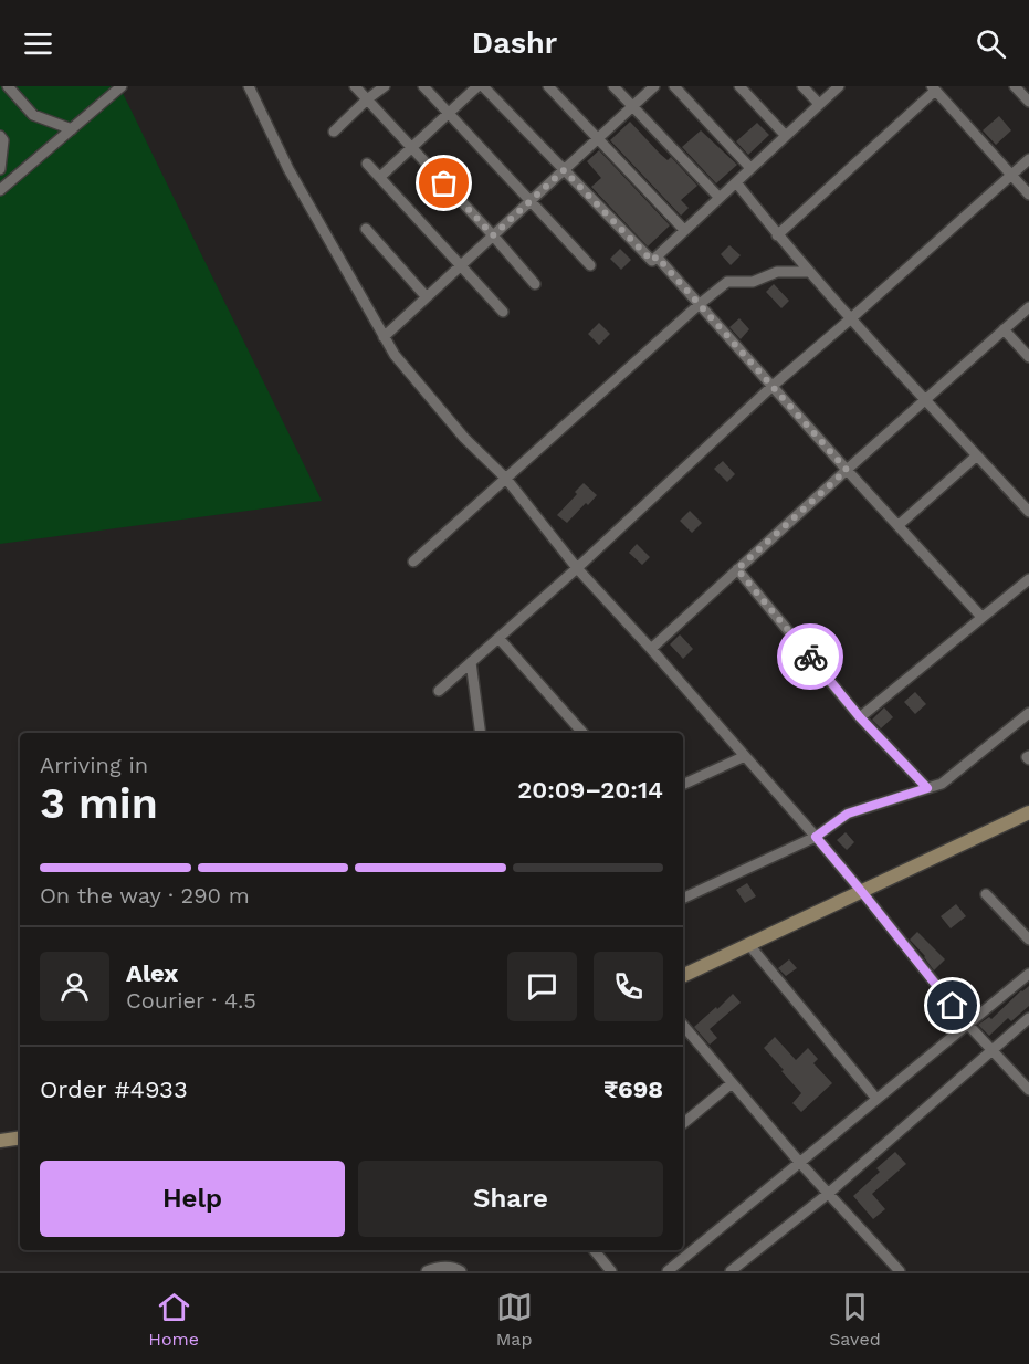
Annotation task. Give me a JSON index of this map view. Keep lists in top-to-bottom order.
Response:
{
  "page": {
    "header": "Dashr",
    "heading": ["3 min", "Arriving in", "20:09–20:14"],
    "panel": [
      "Alex",
      "Courier · 4.5",
      "Order #4933",
      "₹698"
    ],
    "bar": "On the way · 290 m",
    "buttons": ["Help", "Share"],
    "tabs": ["Home", "Map", "Saved"]
  }
}
